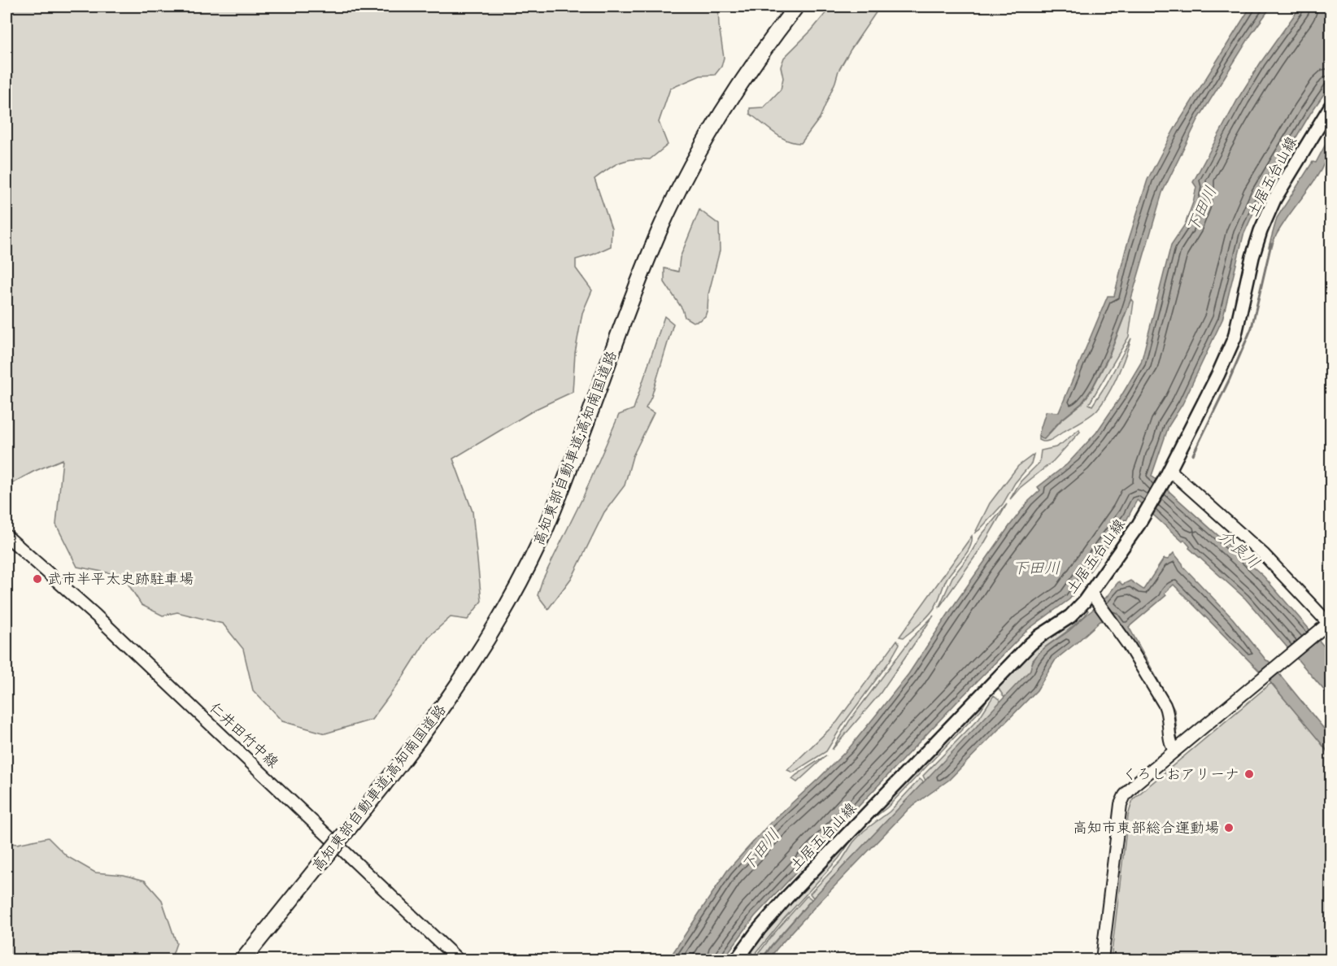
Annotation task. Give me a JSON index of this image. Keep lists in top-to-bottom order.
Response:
{
  "streets": {
    "highway": ["高知東部自動車道;高知南国道路"],
    "main road": ["土居五台山線"],
    "street": ["仁井田竹中線"]
  },
  "water": ["下田川", "介良川"],
  "places": ["武市半平太史跡駐車場", "くろしおアリーナ", "高知市東部総合運動場"]
}
